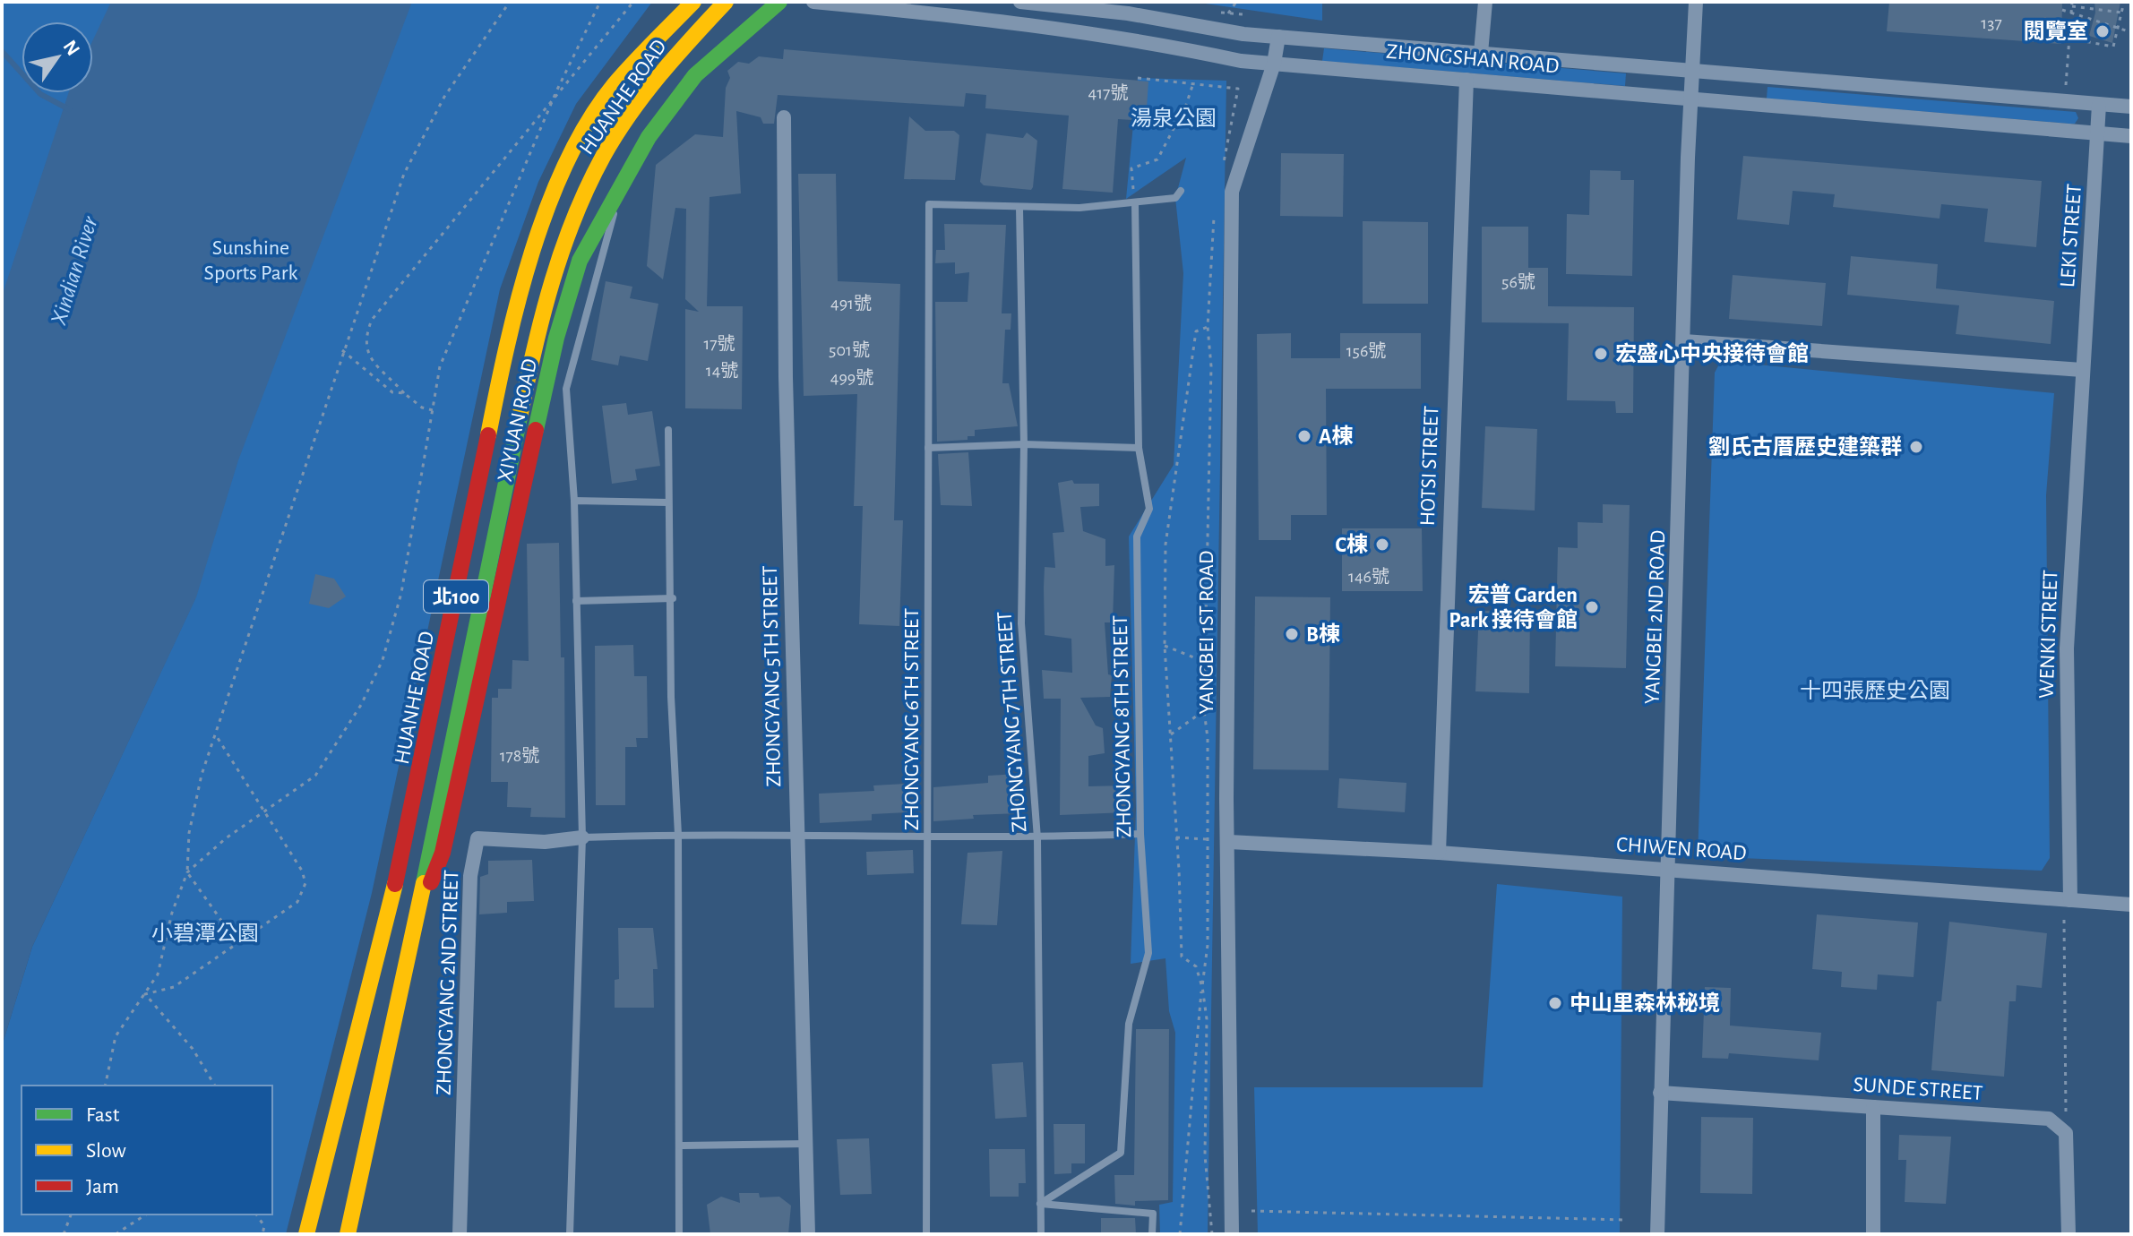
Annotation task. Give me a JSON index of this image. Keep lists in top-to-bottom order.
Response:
{
  "streets": {
    "main road": ["HUANHE ROAD", "XIYUAN ROAD", "北100"],
    "street": [
      "ZHONGSHAN ROAD",
      "LEKI STREET",
      "HOTSI STREET",
      "YANGBEI 2ND ROAD",
      "YANGBEI 1ST ROAD",
      "WENKI STREET",
      "ZHONGYANG 5TH STREET",
      "CHIWEN ROAD",
      "ZHONGYANG 2ND STREET",
      "SUNDE STREET"
    ],
    "lane": ["ZHONGYANG 6TH STREET", "ZHONGYANG 7TH STREET", "ZHONGYANG 8TH STREET"]
  },
  "crossings": [
    ["ZHONGSHAN ROAD", "LEKI STREET"],
    ["ZHONGSHAN ROAD", "HOTSI STREET"],
    ["ZHONGSHAN ROAD", "YANGBEI 2ND ROAD"],
    ["ZHONGSHAN ROAD", "YANGBEI 1ST ROAD"],
    ["HUANHE ROAD", "XIYUAN ROAD"],
    ["LEKI STREET", "WENKI STREET"],
    ["HOTSI STREET", "CHIWEN ROAD"],
    ["YANGBEI 2ND ROAD", "CHIWEN ROAD"],
    ["YANGBEI 2ND ROAD", "SUNDE STREET"],
    ["YANGBEI 1ST ROAD", "CHIWEN ROAD"],
    ["WENKI STREET", "CHIWEN ROAD"],
    ["ZHONGYANG 6TH STREET", "ZHONGYANG 7TH STREET"],
    ["ZHONGYANG 7TH STREET", "ZHONGYANG 8TH STREET"]
  ],
  "water": ["Xindian River"],
  "parks": [
    "湯泉公園",
    "Sunshine Sports Park",
    "十四張歷史公園",
    "小碧潭公園"
  ],
  "places": [
    "閱覽室",
    "宏盛心中央接待會館",
    "A棟",
    "劉氏古厝歷史建築群",
    "C棟",
    "宏普 Garden Park 接待會館",
    "B棟",
    "中山里森林秘境"
  ],
  "house_numbers": [
    "137",
    "417號",
    "56號",
    "491號",
    "17號",
    "501號",
    "156號",
    "14號",
    "499號",
    "146號",
    "178號"
  ],
  "legend": ["Fast", "Slow", "Jam"],
  "north": "top right"
}
